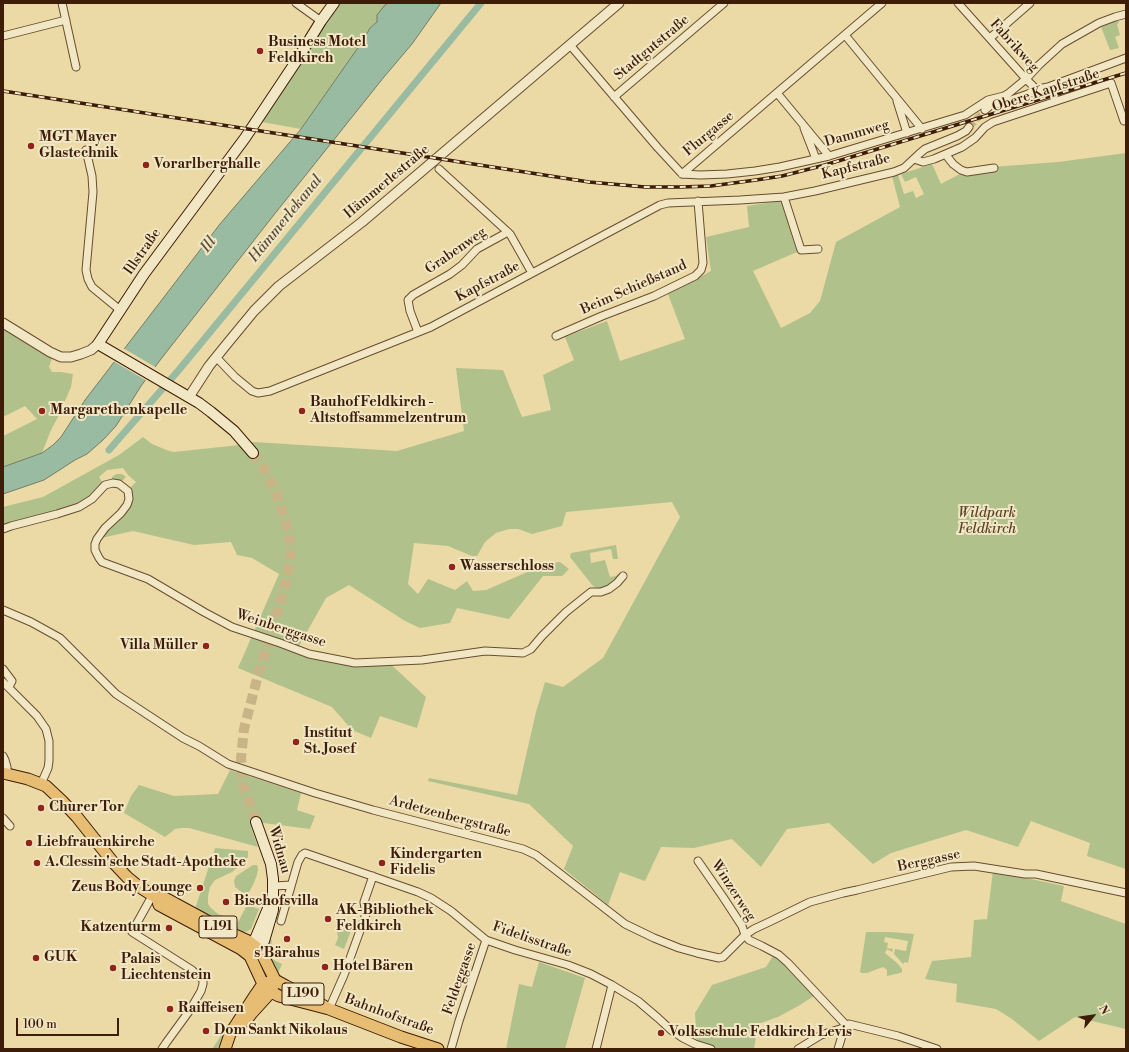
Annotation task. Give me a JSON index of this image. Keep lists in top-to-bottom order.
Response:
{
  "streets": {
    "main road": [
      "Illstraße",
      "Widnau",
      "L191",
      "L190",
      "Bahnhofstraße"
    ],
    "street": [
      "Fabrikweg",
      "Stadtgutstraße",
      "Obere Kapfstraße",
      "Flurgasse",
      "Dammweg",
      "Kapfstraße",
      "Hämmerlestraße",
      "Grabenweg",
      "Beim Schießstand",
      "Weinberggasse",
      "Ardetzenbergstraße",
      "Berggasse",
      "Winzerweg",
      "Fidelisstraße",
      "Feldeggasse"
    ]
  },
  "crossings": [
    ["Fabrikweg", "Dammweg"],
    ["Stadtgutstraße", "Flurgasse"],
    ["Obere Kapfstraße", "Kapfstraße"],
    ["Flurgasse", "Dammweg"],
    ["Flurgasse", "Hämmerlestraße"],
    ["Kapfstraße", "Hämmerlestraße"],
    ["Kapfstraße", "Grabenweg"],
    ["Kapfstraße", "Beim Schießstand"],
    ["Ardetzenbergstraße", "Berggasse"],
    ["Ardetzenbergstraße", "Winzerweg"],
    ["Widnau", "L191"],
    ["Widnau", "Fidelisstraße"],
    ["Berggasse", "Winzerweg"],
    ["L191", "L190"],
    ["L191", "Bahnhofstraße"],
    ["Fidelisstraße", "Feldeggasse"],
    ["L190", "Bahnhofstraße"]
  ],
  "water": ["Hämmerlekanal", "Ill"],
  "parks": ["Wildpark Feldkirch"],
  "places": [
    "Business Motel Feldkirch",
    "MGT Mayer Glastechnik",
    "Vorarlberghalle",
    "Margarethenkapelle",
    "Bauhof Feldkirch - Altstoffsammelzentrum",
    "Wasserschloss",
    "Villa Müller",
    "Institut St. Josef",
    "Churer Tor",
    "Liebfrauenkirche",
    "A.Clessin'sche Stadt-Apotheke",
    "Kindergarten Fidelis",
    "Zeus Body Lounge",
    "Bischofsvilla",
    "AK-Bibliothek Feldkirch",
    "Katzenturm",
    "s'Bärahus",
    "GUK",
    "Hotel Bären",
    "Palais Liechtenstein",
    "Raiffeisen",
    "Dom Sankt Nikolaus",
    "Volksschule Feldkirch Levis"
  ],
  "scale_bar": "100 m",
  "north": "top right"
}
